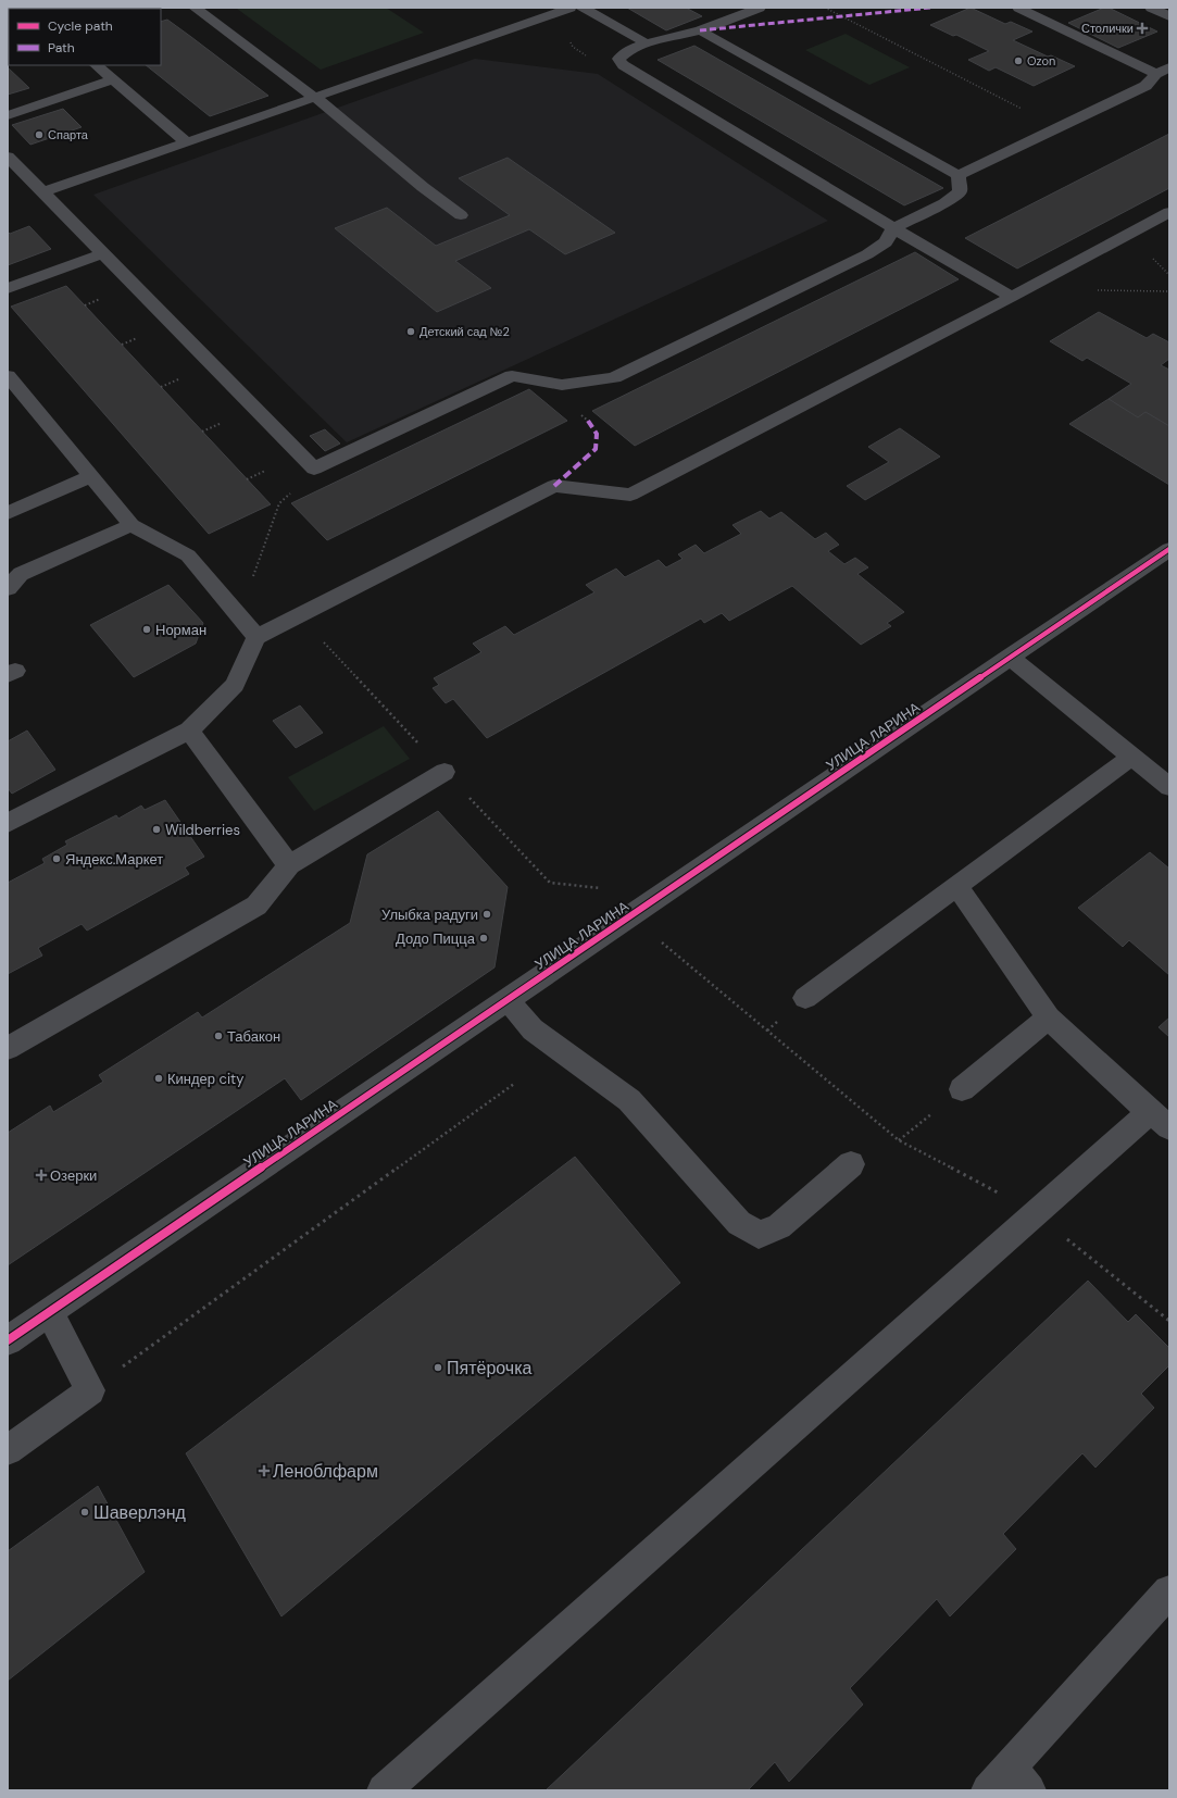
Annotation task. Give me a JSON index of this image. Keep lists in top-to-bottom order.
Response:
{
  "streets": {
    "street": ["УЛИЦА ЛАРИНА"]
  },
  "places": {
    "health": ["Столички", "Озерки", "Леноблфарм"],
    "other": [
      "Ozon",
      "Спарта",
      "Детский сад №2",
      "Норман",
      "Wildberries",
      "Яндекс.Маркет",
      "Улыбка радуги",
      "Додо Пицца",
      "Табакон",
      "Киндер city",
      "Пятёрочка",
      "Шаверлэнд"
    ]
  },
  "legend": ["Cycle path", "Path"]
}
